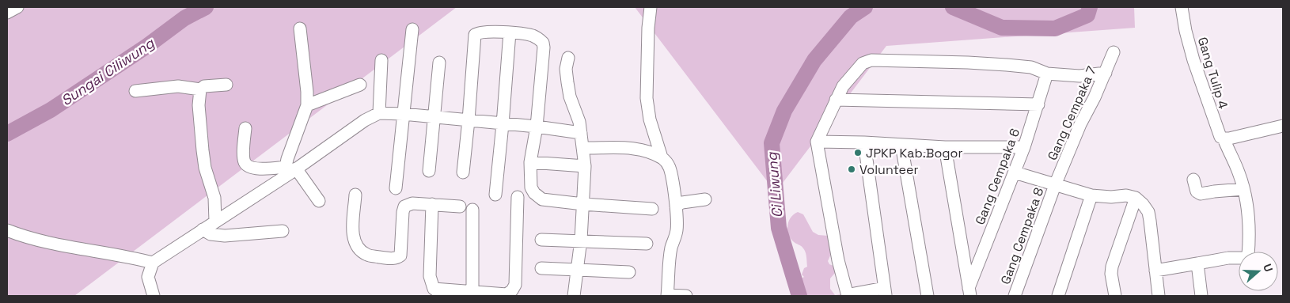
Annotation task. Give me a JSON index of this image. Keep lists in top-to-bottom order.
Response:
{
  "streets": {
    "street": [
      "Gang Tulip 4",
      "Gang Cempaka 7",
      "Gang Cempaka 6",
      "Gang Cempaka 8"
    ]
  },
  "crossings": [
    ["Gang Cempaka 7", "Gang Cempaka 8"]
  ],
  "water": ["Sungai Ciliwung", "Ci Liwung"],
  "places": ["JPKP Kab.Bogor", "Volunteer"],
  "north": "right"
}
